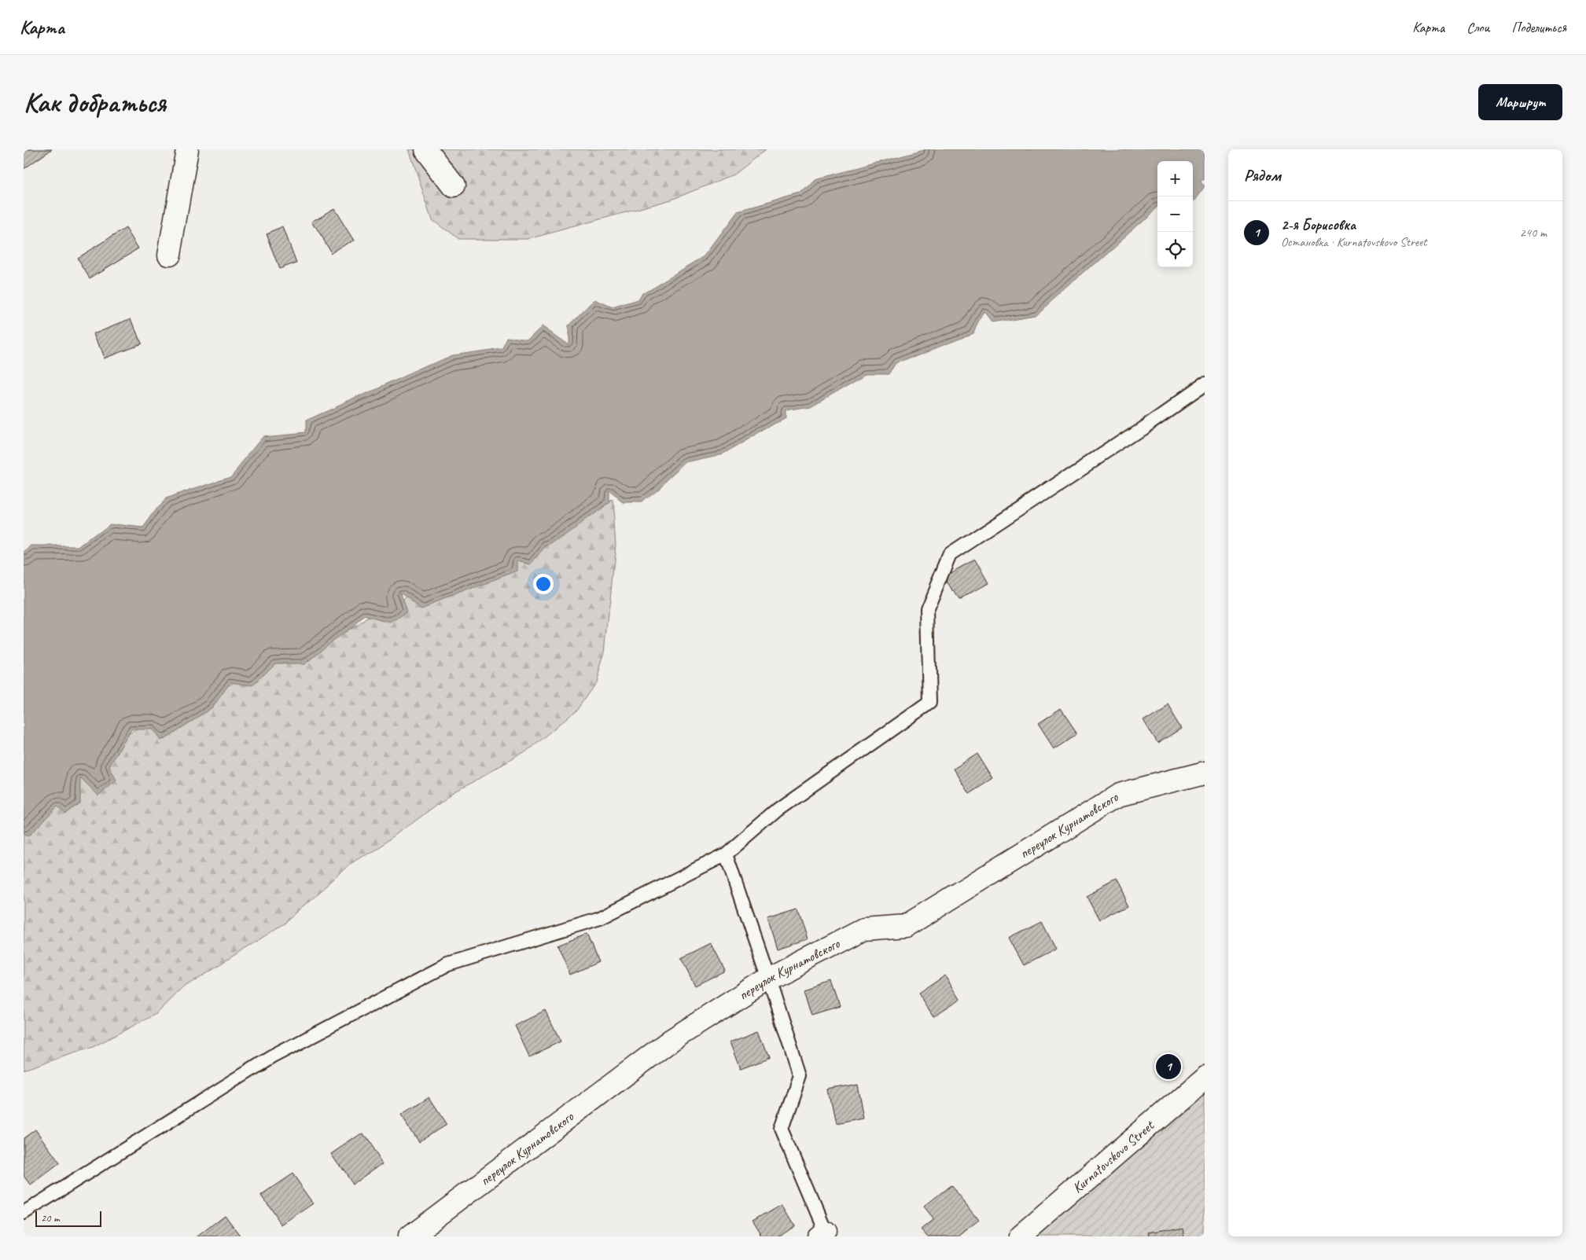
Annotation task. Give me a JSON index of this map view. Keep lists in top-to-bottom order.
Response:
{
  "streets": {
    "street": ["переулок Курнатовского", "Kurnatovskovo Street"]
  },
  "scale_bar": "20 m",
  "page": {
    "header": "Карта",
    "nav": ["Карта", "Слои", "Поделиться"],
    "buttons": "Маршрут",
    "title": "Как добраться",
    "heading": "Рядом",
    "map_buttons": ["+", "−"],
    "list": [
      {
        "mark": "1",
        "name": "2-я Борисовка",
        "note": "Остановка · Kurnatovskovo Street",
        "value": "240 m"
      }
    ],
    "pins": "1",
    "scale": "20 m"
  }
}
